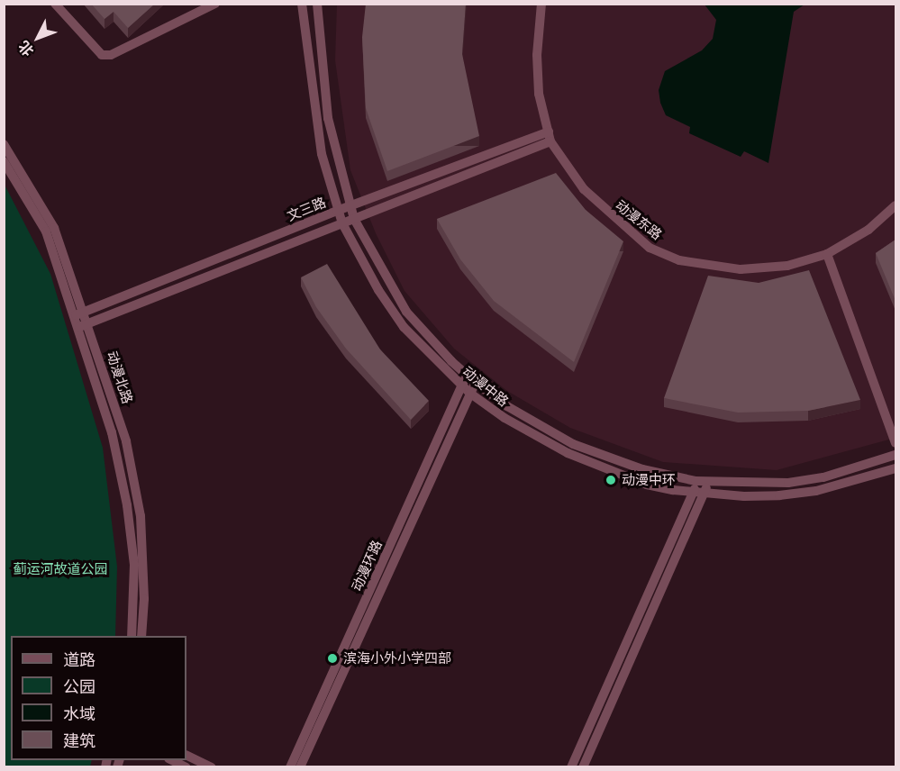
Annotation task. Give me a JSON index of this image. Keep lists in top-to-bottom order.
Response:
{
  "streets": {
    "street": [
      "文三路",
      "动漫东路",
      "动漫北路",
      "动漫中路",
      "动漫环路"
    ]
  },
  "crossings": [
    ["文三路", "动漫东路"],
    ["文三路", "动漫北路"],
    ["文三路", "动漫中路"],
    ["动漫中路", "动漫环路"]
  ],
  "parks": ["蓟运河故道公园"],
  "places": ["动漫中环", "滨海小外小学四部"],
  "legend": [
    "道路",
    "公园",
    "水域",
    "建筑"
  ],
  "north": "bottom left"
}
